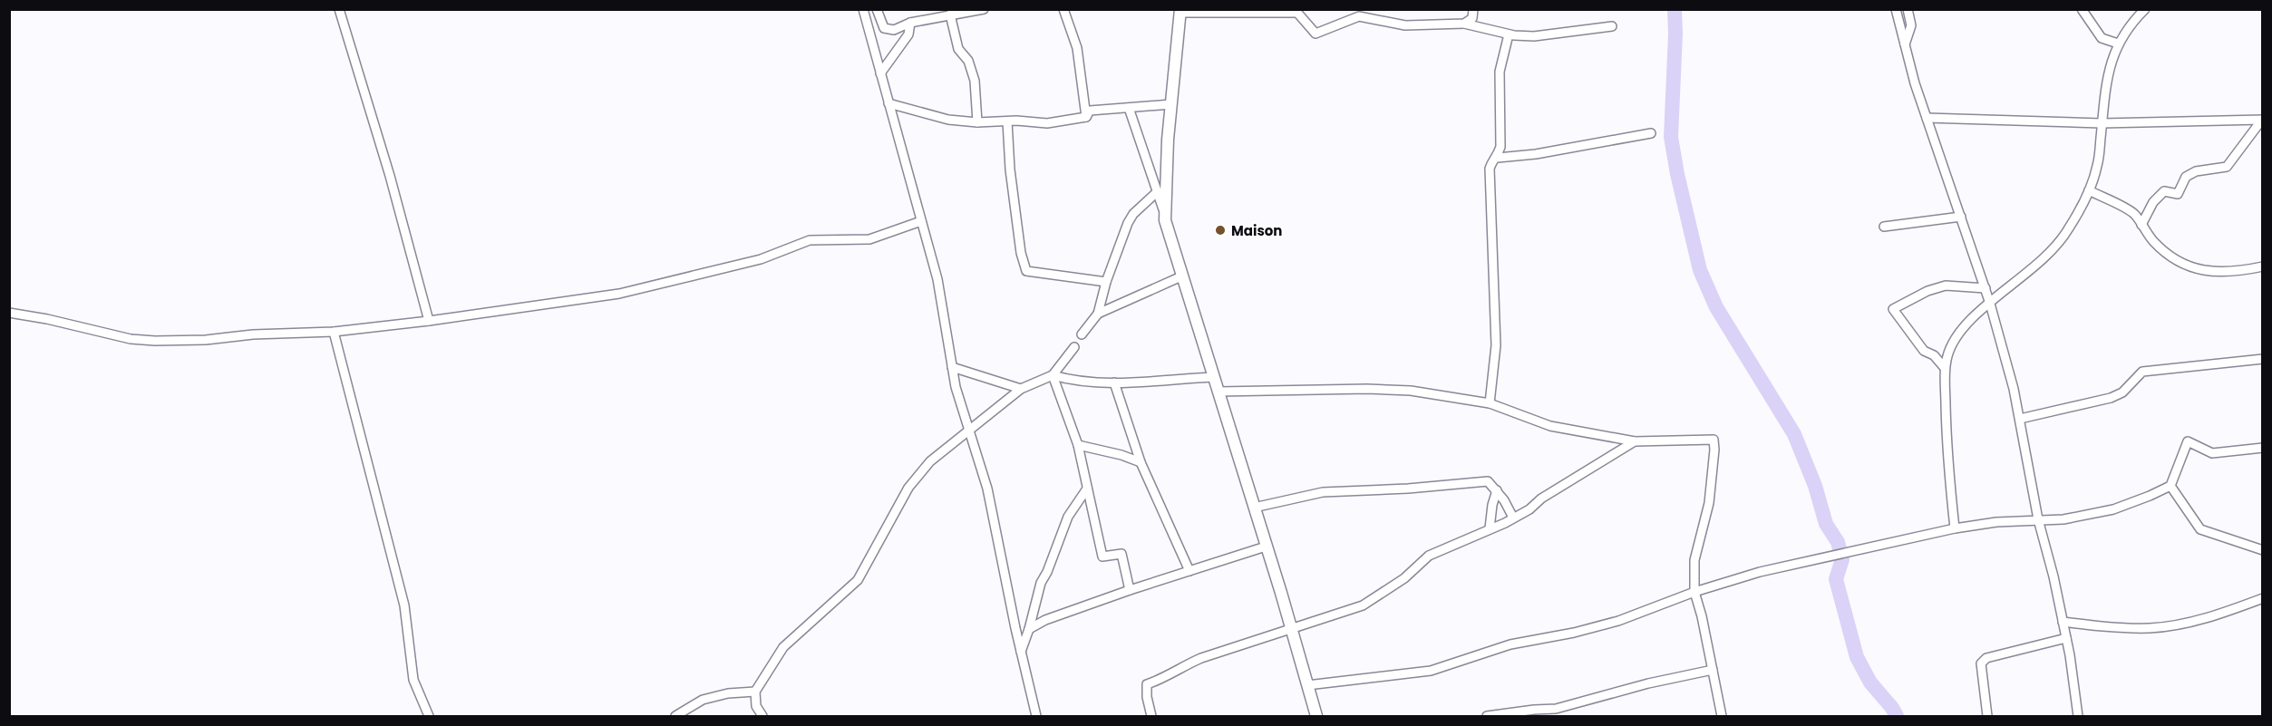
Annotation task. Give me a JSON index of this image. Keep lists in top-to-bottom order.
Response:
{
  "places": ["Maison"]
}
